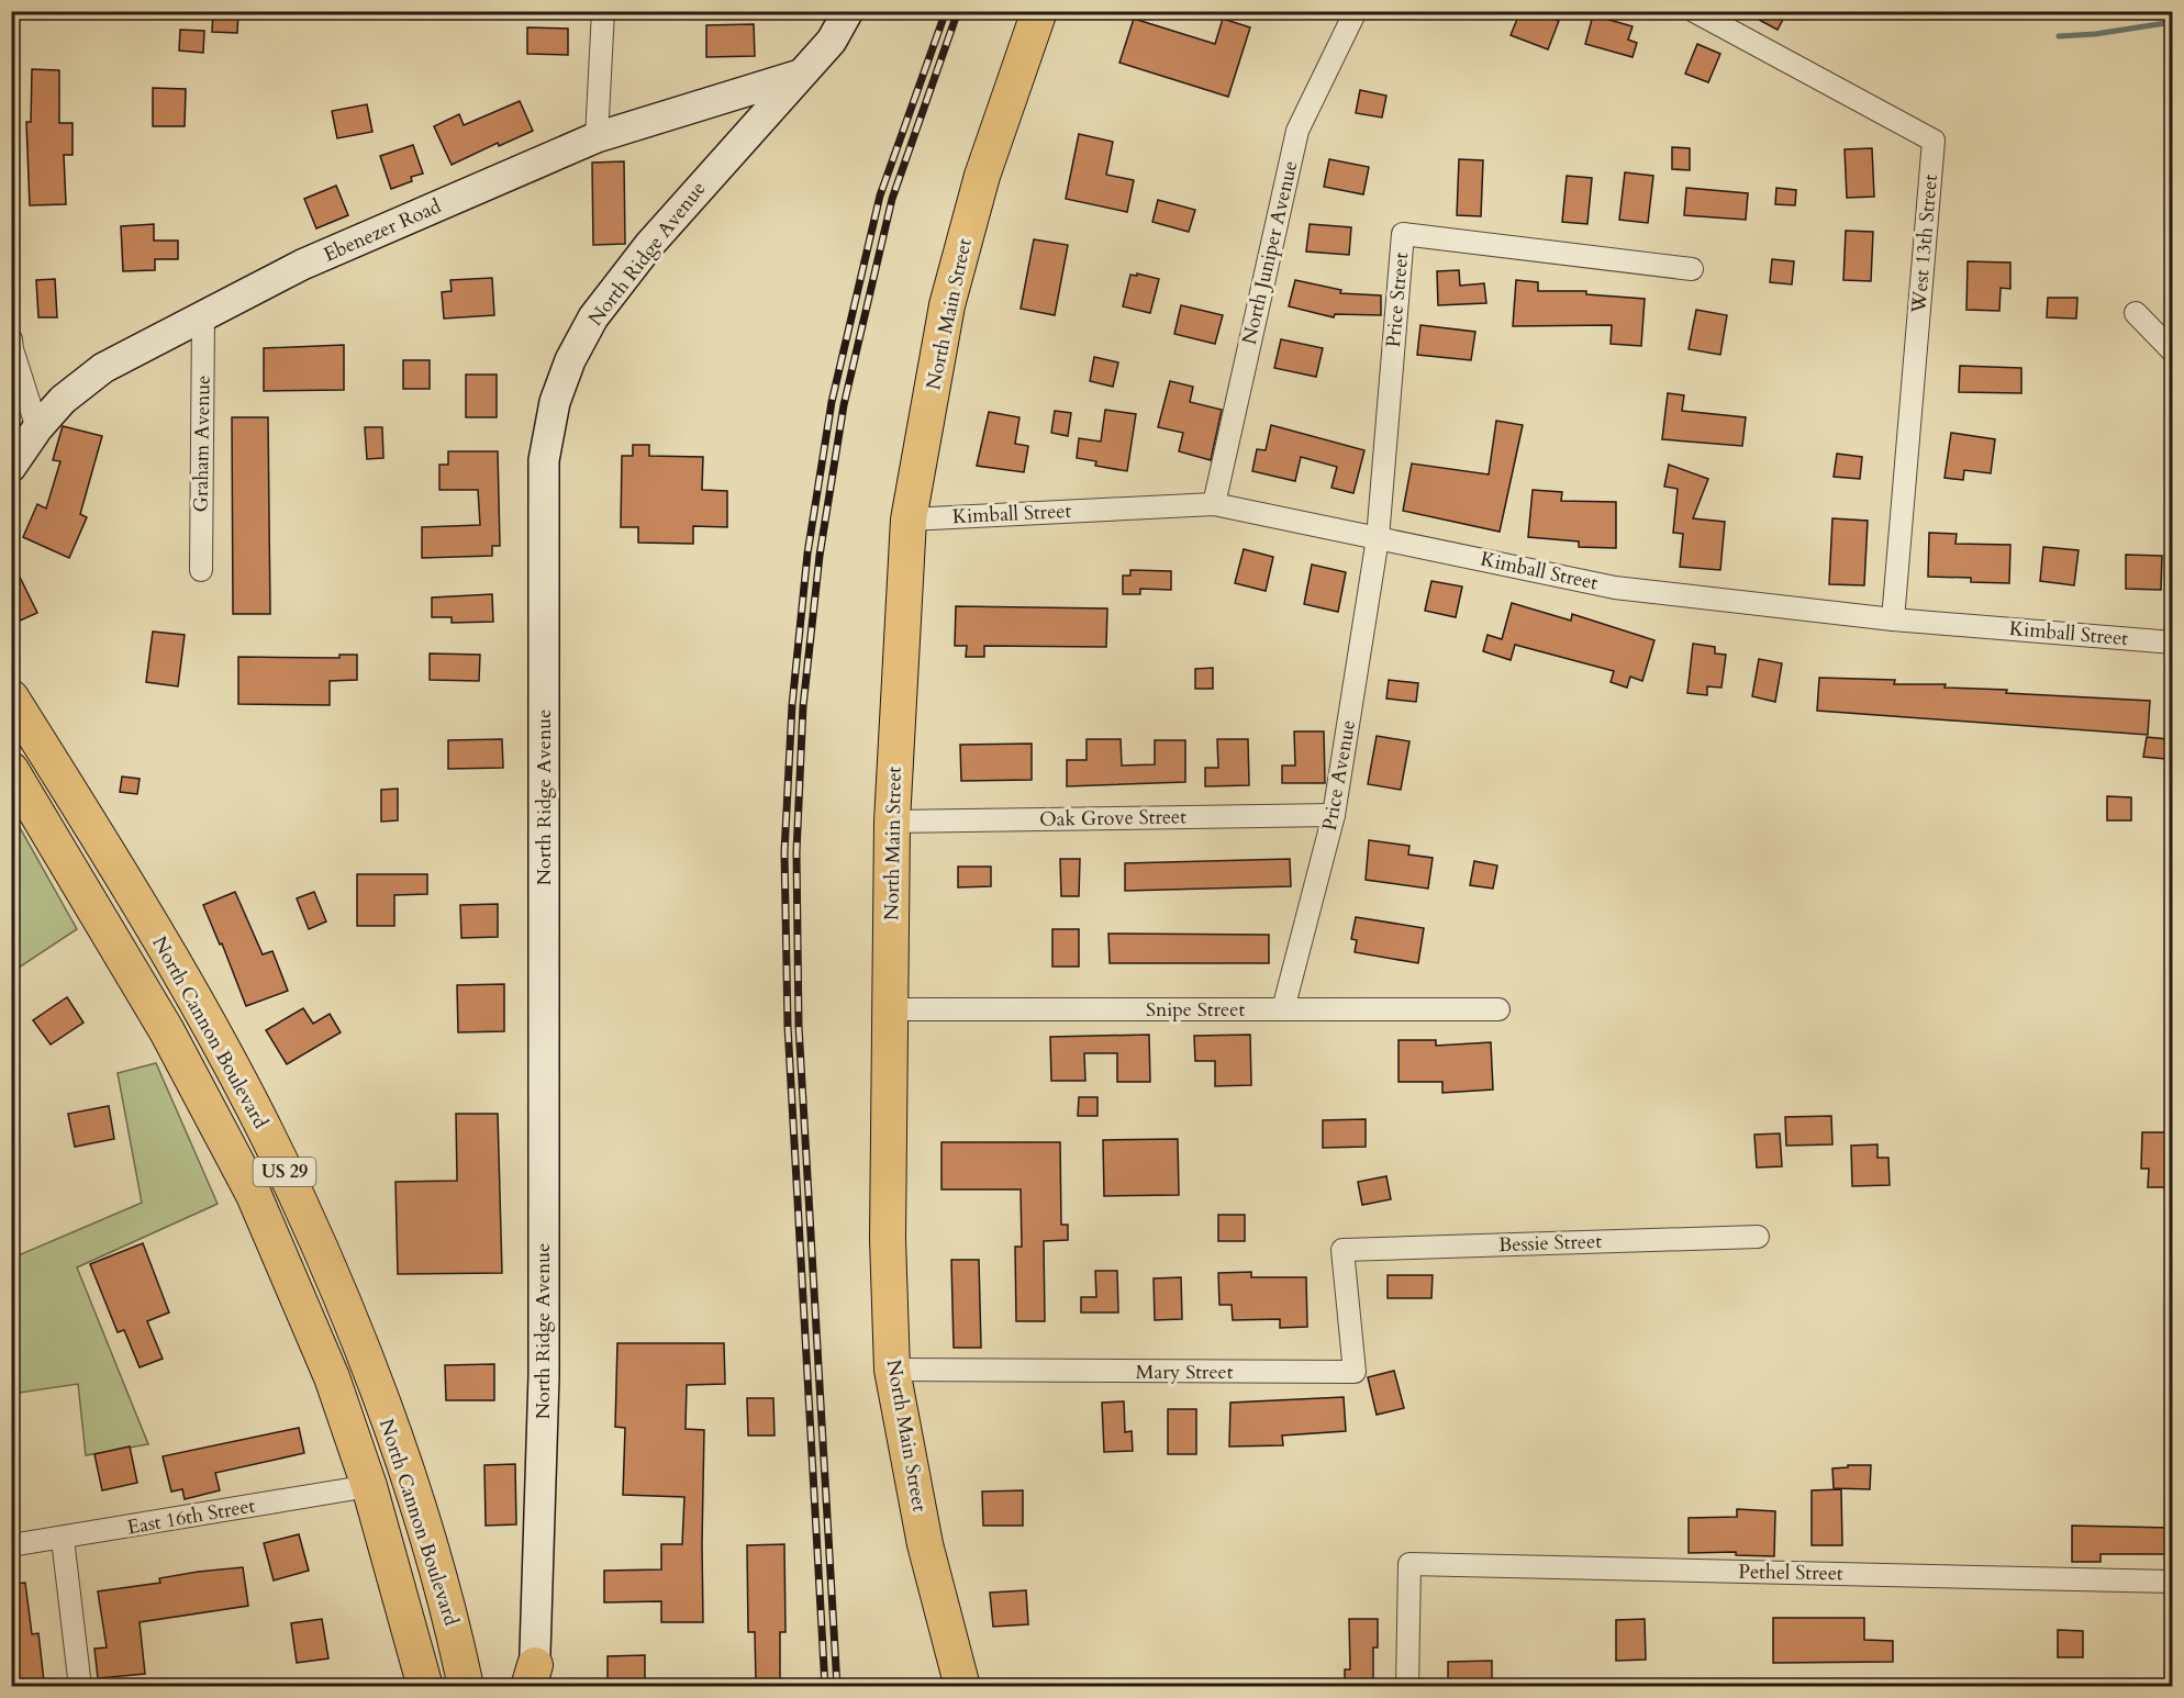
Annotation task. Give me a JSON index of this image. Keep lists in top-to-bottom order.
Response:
{
  "streets": {
    "main road": ["North Main Street", "North Cannon Boulevard", "US 29"],
    "street": [
      "Ebenezer Road",
      "West 13th Street",
      "North Juniper Avenue",
      "North Ridge Avenue",
      "Price Street",
      "Graham Avenue",
      "Kimball Street",
      "Price Avenue",
      "Oak Grove Street",
      "Snipe Street",
      "Bessie Street",
      "Mary Street",
      "East 16th Street",
      "Pethel Street"
    ]
  },
  "crossings": [
    ["Ebenezer Road", "North Ridge Avenue"],
    ["Ebenezer Road", "Graham Avenue"],
    ["West 13th Street", "Kimball Street"],
    ["North Juniper Avenue", "Kimball Street"],
    ["Price Street", "Kimball Street"],
    ["Price Street", "Price Avenue"],
    ["North Main Street", "Kimball Street"],
    ["North Main Street", "Oak Grove Street"],
    ["North Main Street", "Snipe Street"],
    ["North Main Street", "Mary Street"],
    ["Kimball Street", "Price Avenue"],
    ["Price Avenue", "Oak Grove Street"],
    ["Price Avenue", "Snipe Street"],
    ["North Cannon Boulevard", "East 16th Street"],
    ["Bessie Street", "Mary Street"]
  ]
}
